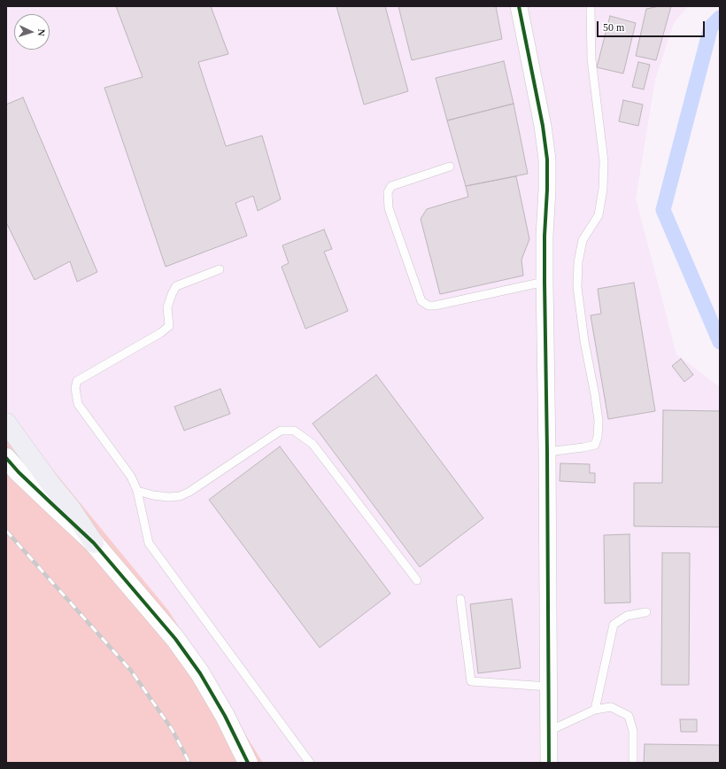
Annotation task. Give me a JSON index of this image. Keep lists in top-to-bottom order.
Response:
{
  "scale_bar": "50 m",
  "north": "right"
}
